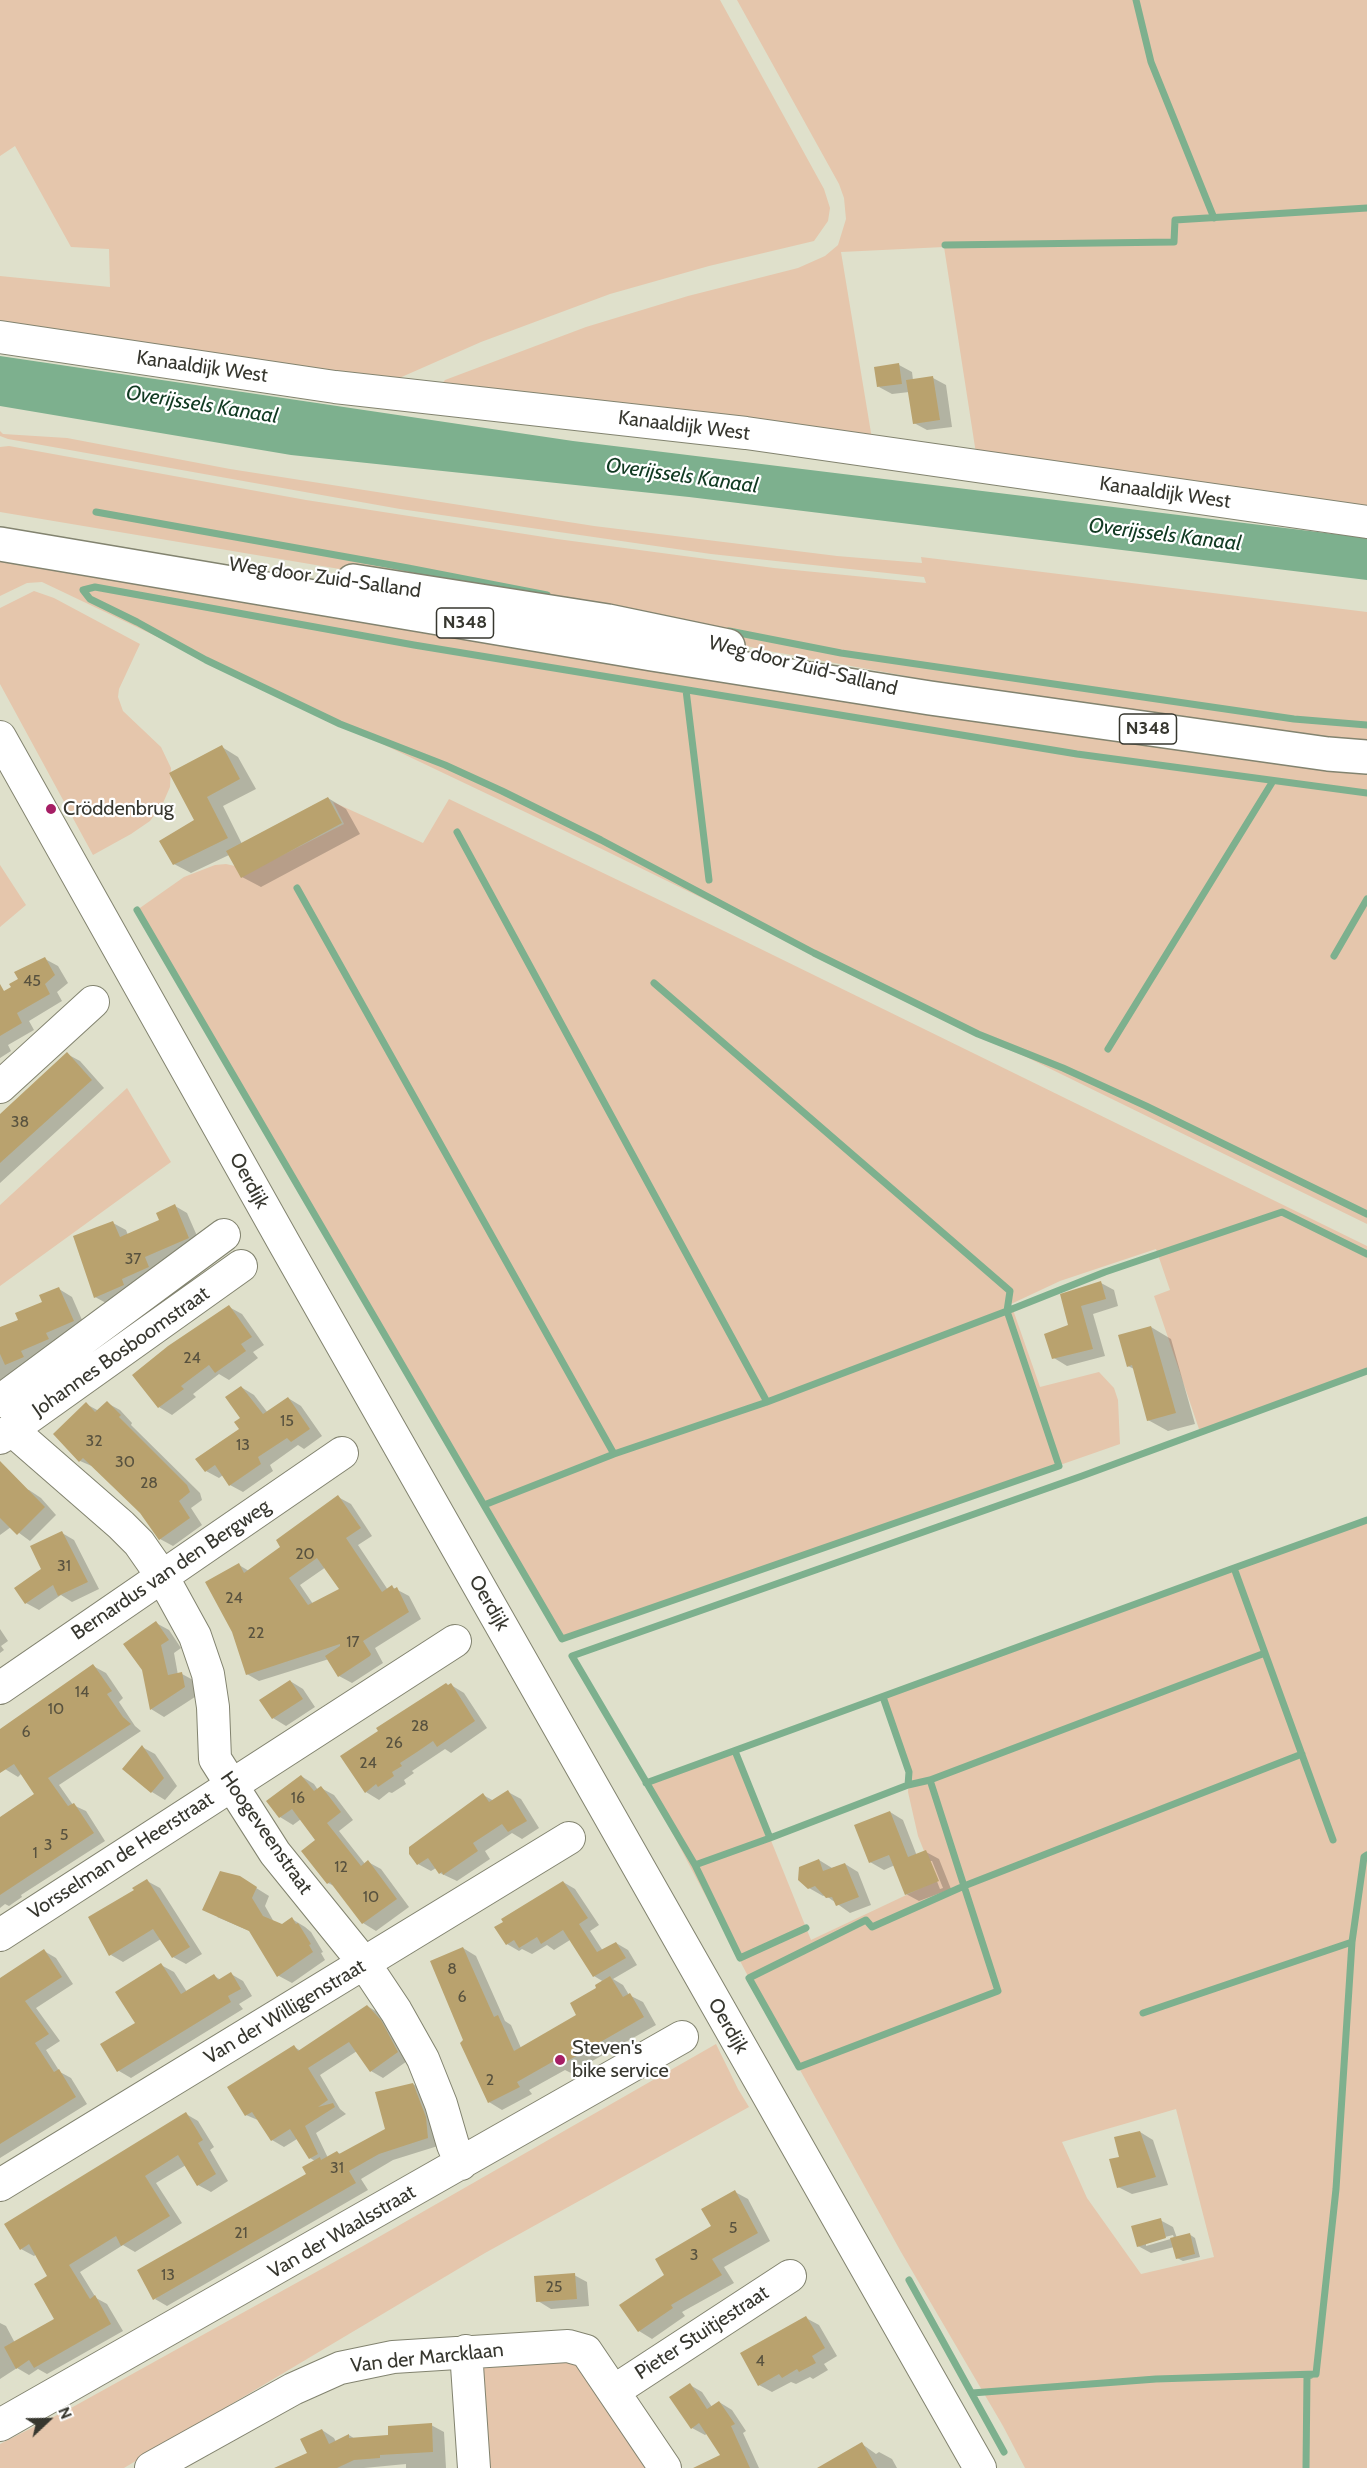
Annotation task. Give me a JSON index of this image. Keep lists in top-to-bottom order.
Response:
{
  "streets": {
    "main road": ["Weg door Zuid-Salland", "N348"],
    "street": [
      "Kanaaldijk West",
      "Oerdijk",
      "Johannes Bosboomstraat",
      "Bernardus van den Bergweg",
      "Hoogeveenstraat",
      "Vorsselman de Heerstraat",
      "Van der Willigenstraat",
      "Van der Waalsstraat",
      "Pieter Stuitjestraat",
      "Van der Marcklaan"
    ]
  },
  "crossings": [
    ["Johannes Bosboomstraat", "Hoogeveenstraat"],
    ["Bernardus van den Bergweg", "Hoogeveenstraat"],
    ["Hoogeveenstraat", "Vorsselman de Heerstraat"],
    ["Hoogeveenstraat", "Van der Willigenstraat"],
    ["Hoogeveenstraat", "Van der Waalsstraat"],
    ["Pieter Stuitjestraat", "Van der Marcklaan"]
  ],
  "water": ["Overijssels Kanaal"],
  "places": ["Cröddenbrug", "Steven's bike service"],
  "house_numbers": [
    "45",
    "38",
    "37",
    "24",
    "15",
    "32",
    "13",
    "30",
    "28",
    "20",
    "31",
    "24",
    "22",
    "17",
    "14",
    "10",
    "28",
    "6",
    "26",
    "24",
    "16",
    "5",
    "3",
    "1",
    "12",
    "10",
    "8",
    "6",
    "2",
    "31",
    "5",
    "21",
    "3",
    "13",
    "25",
    "4"
  ],
  "north": "right"
}
